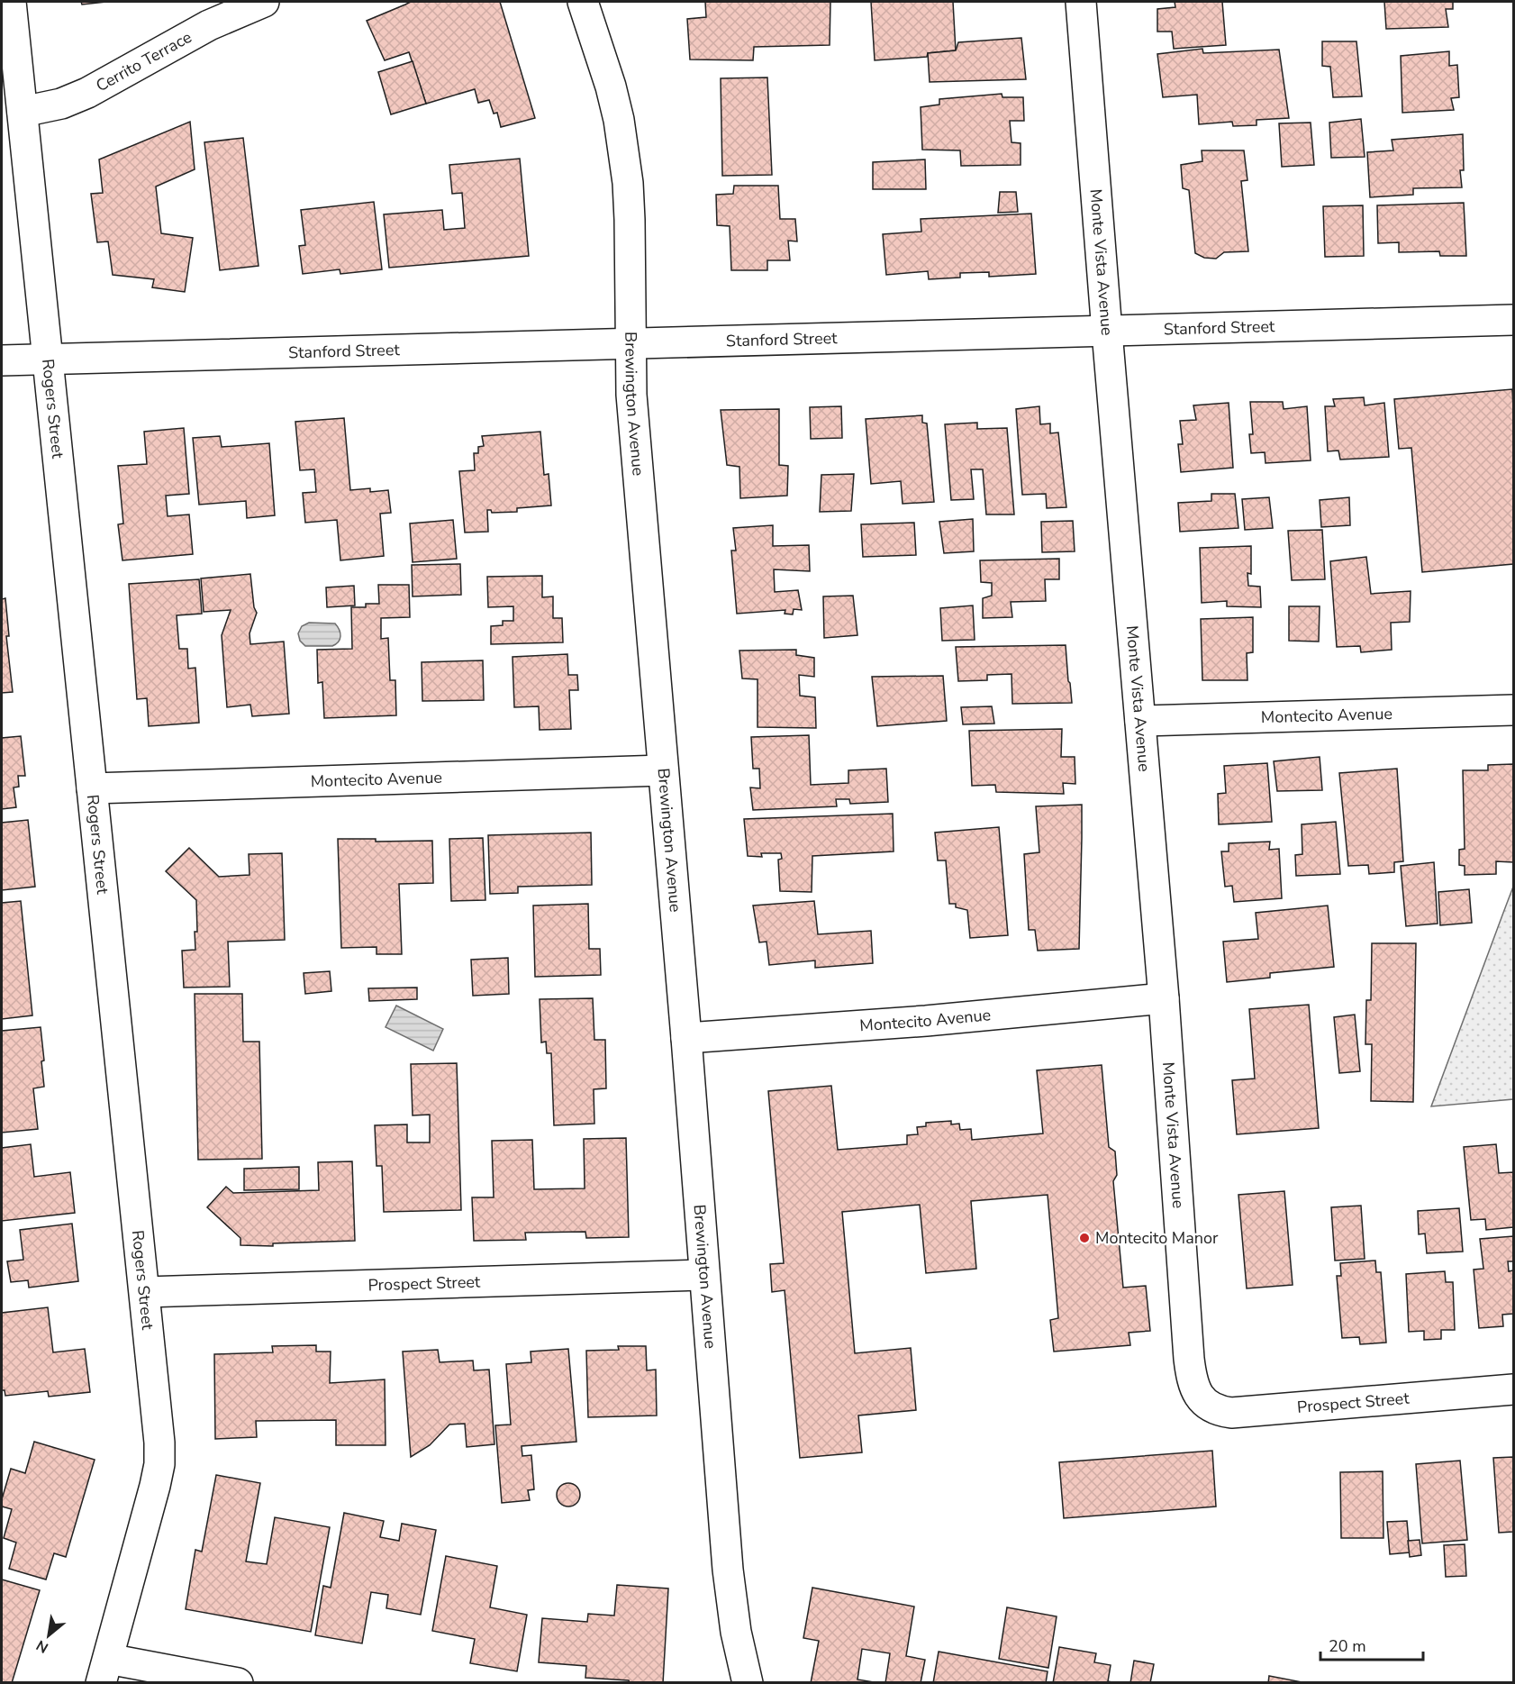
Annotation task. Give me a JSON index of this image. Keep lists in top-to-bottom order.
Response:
{
  "streets": {
    "street": [
      "Cerrito Terrace",
      "Monte Vista Avenue",
      "Stanford Street",
      "Brewington Avenue",
      "Rogers Street",
      "Montecito Avenue",
      "Prospect Street"
    ]
  },
  "crossings": [
    ["Cerrito Terrace", "Rogers Street"],
    ["Monte Vista Avenue", "Stanford Street"],
    ["Monte Vista Avenue", "Montecito Avenue"],
    ["Monte Vista Avenue", "Prospect Street"],
    ["Stanford Street", "Brewington Avenue"],
    ["Stanford Street", "Rogers Street"],
    ["Brewington Avenue", "Montecito Avenue"],
    ["Brewington Avenue", "Prospect Street"],
    ["Rogers Street", "Montecito Avenue"],
    ["Rogers Street", "Prospect Street"]
  ],
  "places": ["Montecito Manor"],
  "scale_bar": "20 m",
  "north": "bottom left"
}
